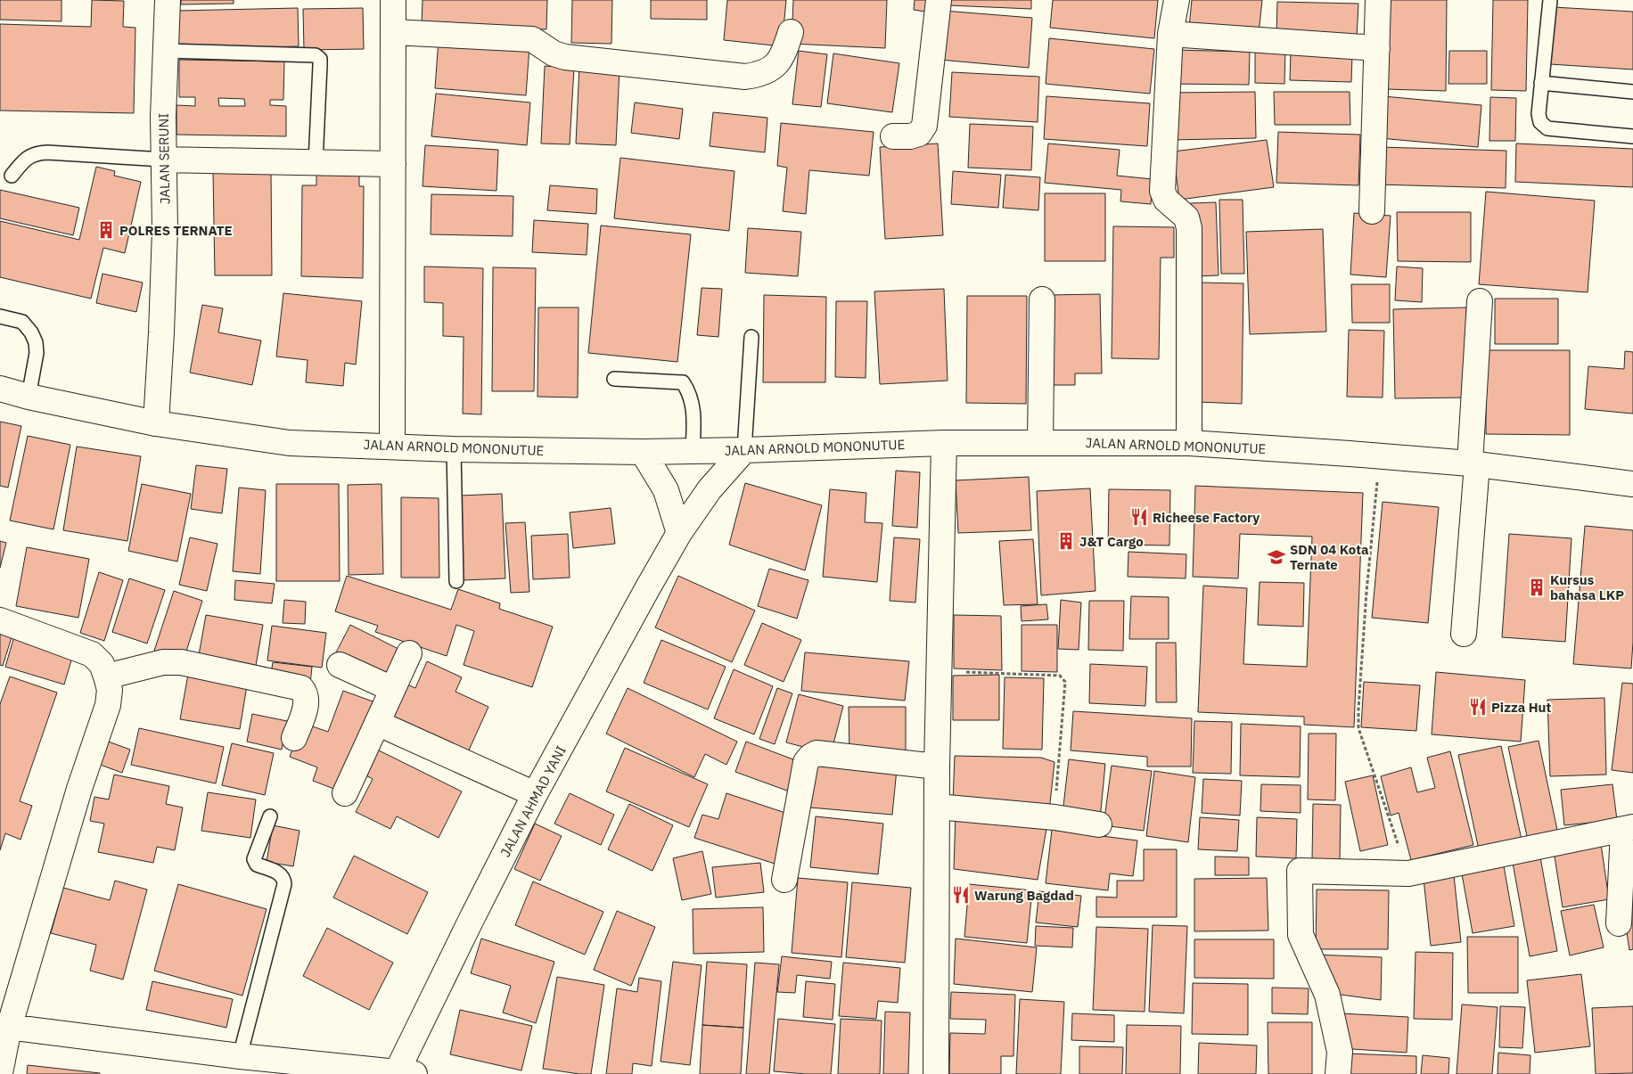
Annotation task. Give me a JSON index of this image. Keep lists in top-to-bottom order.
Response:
{
  "streets": {
    "main road": ["JALAN SERUNI", "JALAN ARNOLD MONONUTUE", "JALAN AHMAD YANI"]
  },
  "crossings": [
    ["JALAN SERUNI", "JALAN ARNOLD MONONUTUE"],
    ["JALAN ARNOLD MONONUTUE", "JALAN AHMAD YANI"]
  ],
  "places": {
    "building": ["POLRES TERNATE", "J&T Cargo", "Kursus bahasa LKP"],
    "restaurant": ["Richeese Factory", "Pizza Hut", "Warung Bagdad"],
    "school or university": ["SDN 04 Kota Ternate"]
  }
}
